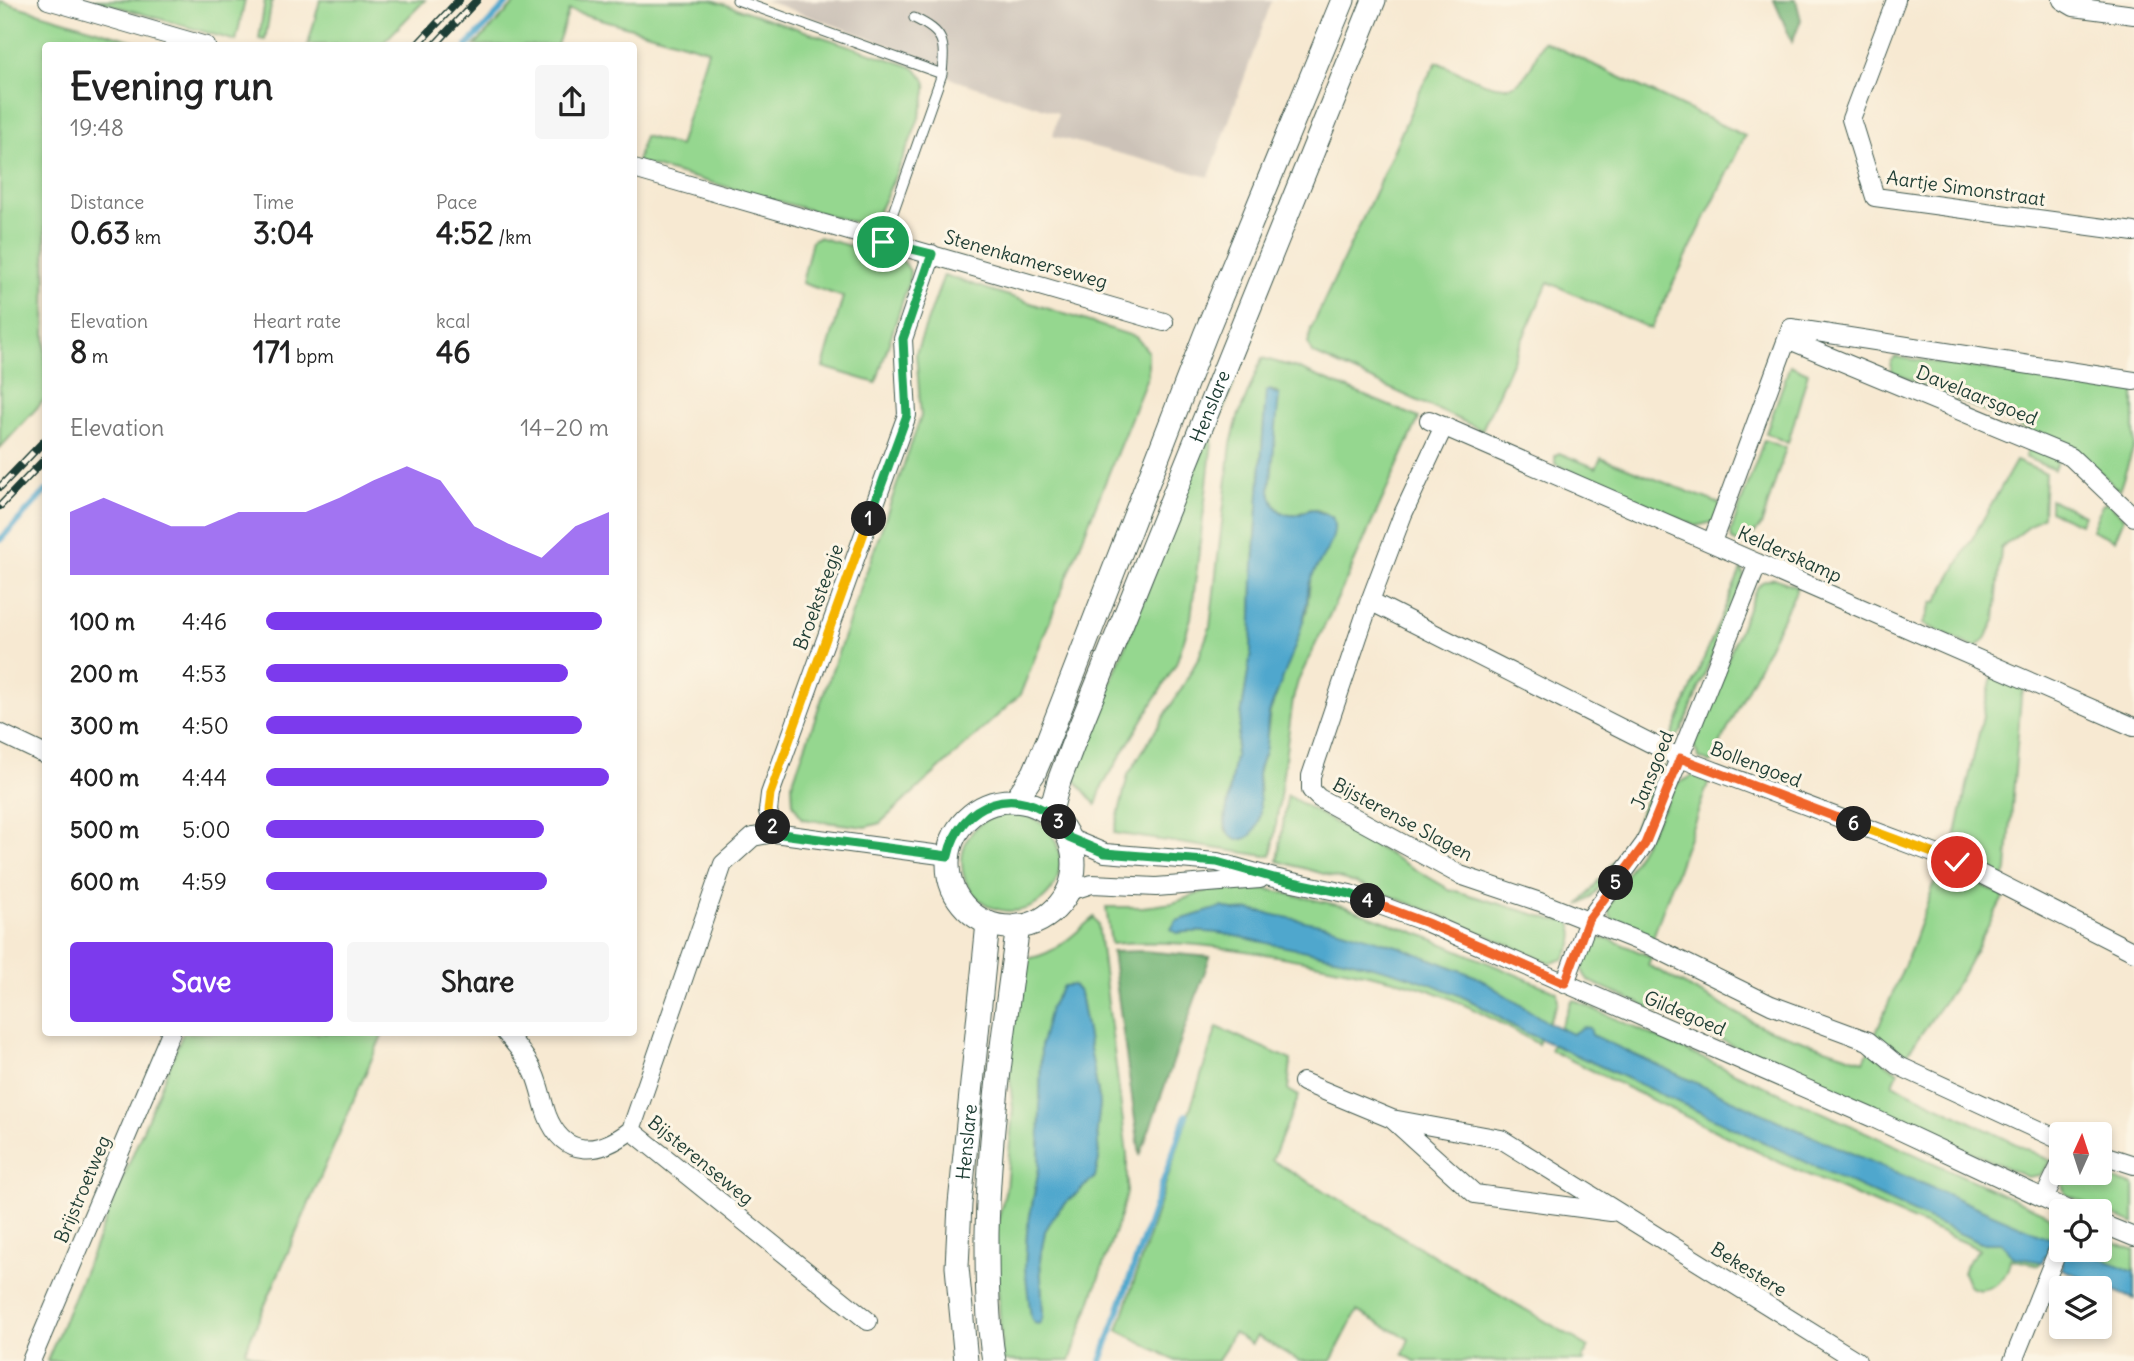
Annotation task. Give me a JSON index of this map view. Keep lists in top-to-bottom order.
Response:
{
  "streets": {
    "street": [
      "Aartje Simonstraat",
      "Stenenkamerseweg",
      "Davelaarsgoed",
      "Henslare",
      "Kelderskamp",
      "Broeksteegje",
      "Bollengoed",
      "Jansgoed",
      "Bijsterense Slagen",
      "Gildegoed",
      "Bijsterenseweg",
      "Brijstroetweg",
      "Bekestere"
    ]
  },
  "crossings": [
    ["Stenenkamerseweg", "Broeksteegje"],
    ["Henslare", "Gildegoed"],
    ["Kelderskamp", "Jansgoed"],
    ["Kelderskamp", "Bijsterense Slagen"],
    ["Bollengoed", "Jansgoed"],
    ["Bollengoed", "Bijsterense Slagen"],
    ["Jansgoed", "Bijsterense Slagen"],
    ["Jansgoed", "Gildegoed"]
  ],
  "north": "top",
  "page": {
    "heading": ["Evening run", "19:48"],
    "stats": [
      ["Distance", "0.63 km"],
      ["Time", "3:04"],
      ["Pace", "4:52 /km"],
      ["Elevation", "8 m"],
      ["Heart rate", "171 bpm"],
      ["kcal", "46"]
    ],
    "chart": ["Elevation", "14–20 m"],
    "pins": [
      "1",
      "3",
      "6",
      "2",
      "5",
      "4"
    ],
    "list": [
      {
        "name": "100 m",
        "note": "4:46"
      },
      {
        "name": "200 m",
        "note": "4:53"
      },
      {
        "name": "300 m",
        "note": "4:50"
      },
      {
        "name": "400 m",
        "note": "4:44"
      },
      {
        "name": "500 m",
        "note": "5:00"
      },
      {
        "name": "600 m",
        "note": "4:59"
      }
    ],
    "buttons": ["Save", "Share"]
  }
}
